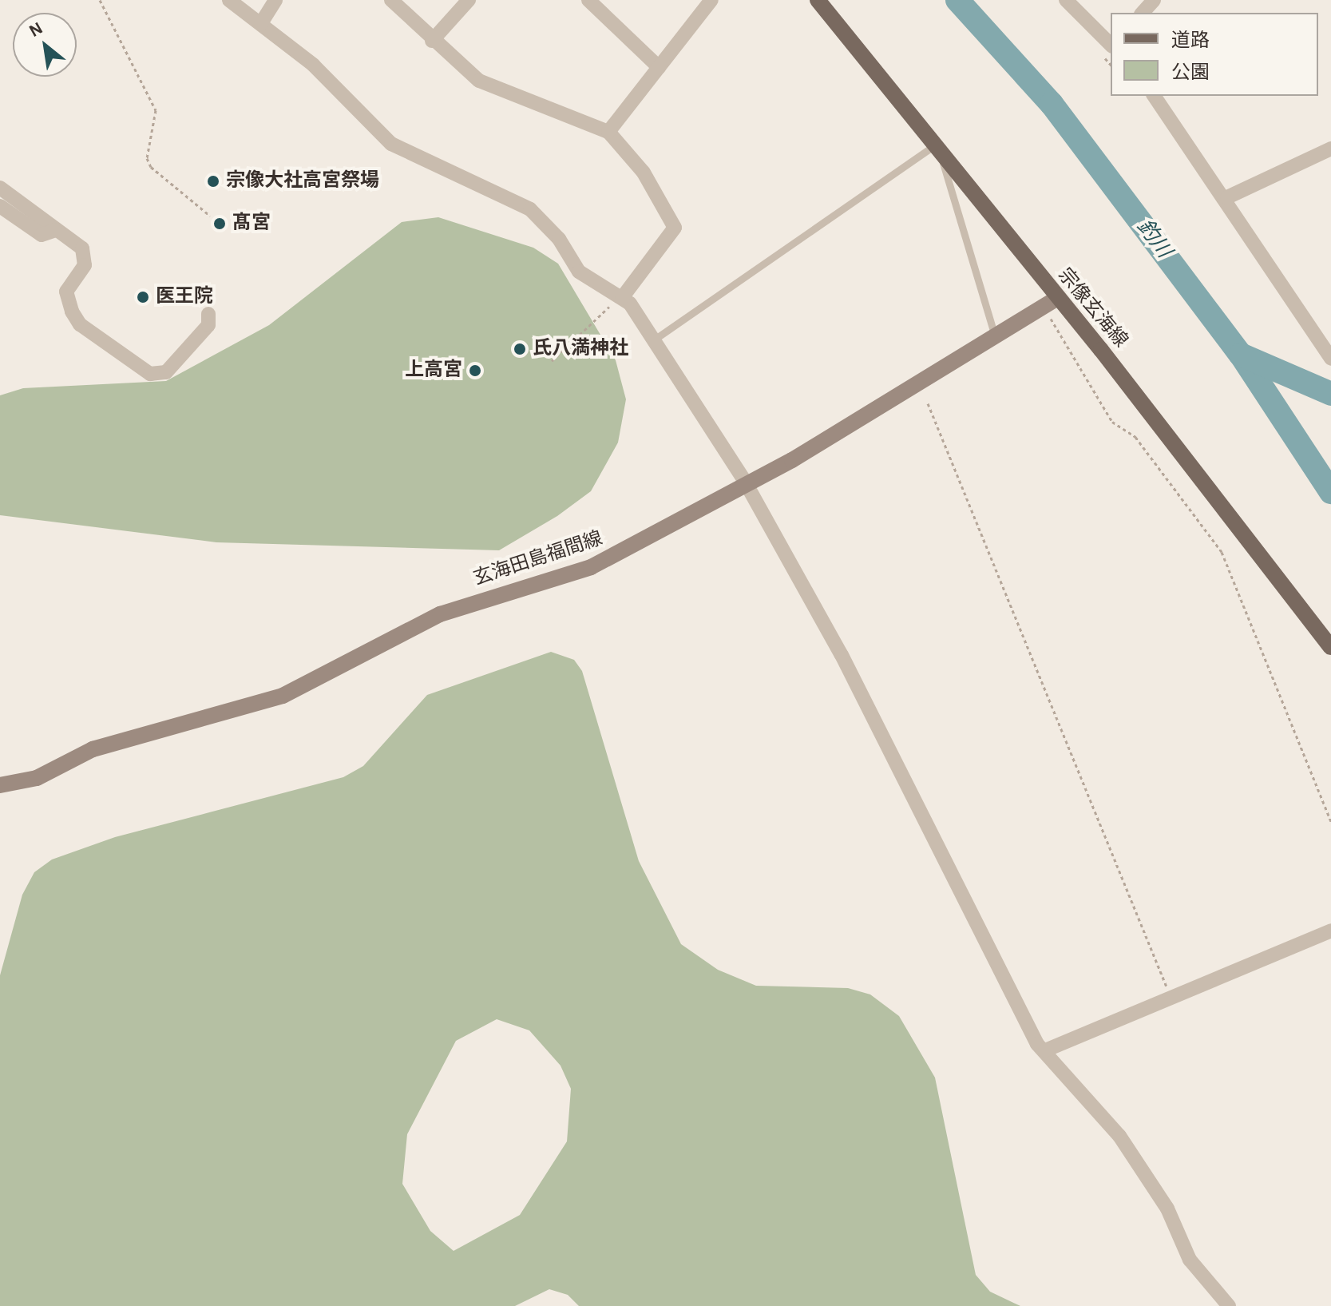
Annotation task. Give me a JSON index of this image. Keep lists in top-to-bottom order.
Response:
{
  "streets": {
    "main road": ["宗像玄海線", "玄海田島福間線"]
  },
  "crossings": [
    ["宗像玄海線", "玄海田島福間線"]
  ],
  "water": ["釣川"],
  "places": [
    "宗像大社高宮祭場",
    "髙宮",
    "医王院",
    "氏八満神社",
    "上高宮"
  ],
  "legend": ["道路", "公園"],
  "north": "top left"
}
